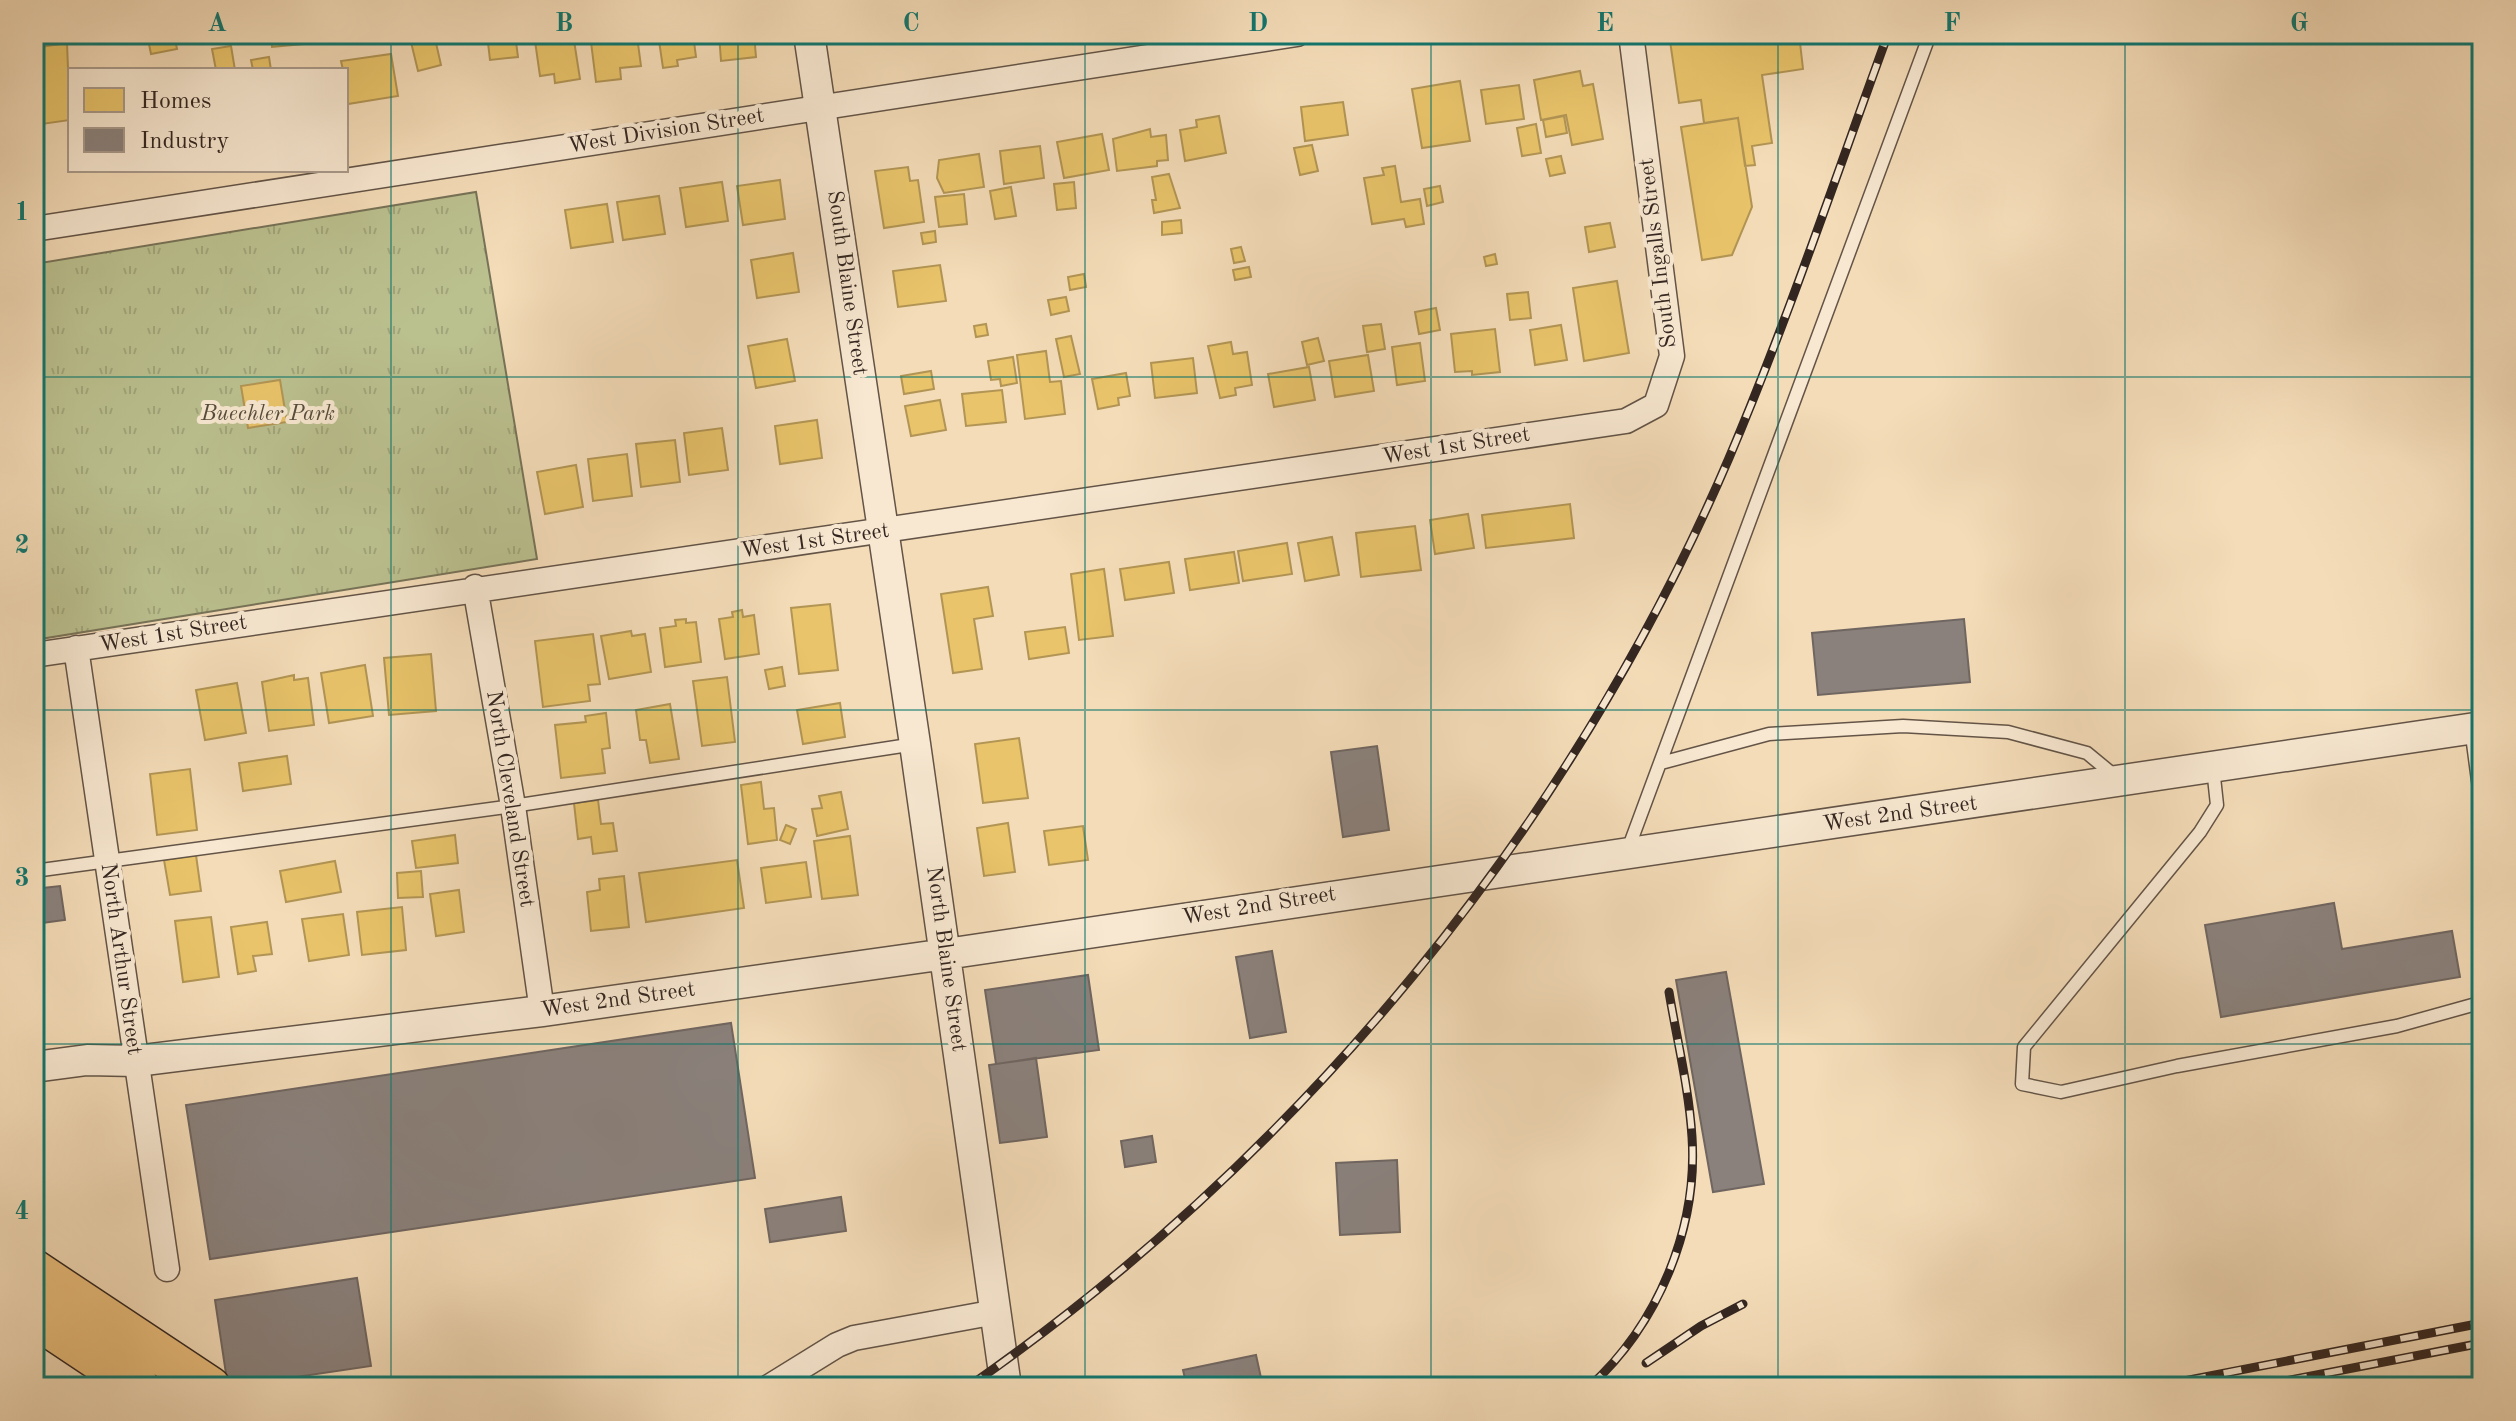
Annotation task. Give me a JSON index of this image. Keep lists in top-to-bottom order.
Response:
{
  "streets": {
    "street": [
      "West Division Street",
      "South Ingalls Street",
      "South Blaine Street",
      "West 1st Street",
      "North Cleveland Street",
      "West 2nd Street",
      "North Arthur Street",
      "North Blaine Street"
    ]
  },
  "crossings": [
    ["West Division Street", "South Blaine Street"],
    ["South Ingalls Street", "West 1st Street"],
    ["South Blaine Street", "West 1st Street"],
    ["South Blaine Street", "North Blaine Street"],
    ["West 1st Street", "North Cleveland Street"],
    ["West 1st Street", "North Arthur Street"],
    ["West 1st Street", "North Blaine Street"],
    ["North Cleveland Street", "West 2nd Street"],
    ["West 2nd Street", "North Arthur Street"],
    ["West 2nd Street", "North Blaine Street"]
  ],
  "parks": ["Buechler Park"],
  "legend": ["Homes", "Industry"],
  "grid": {
    "columns": [
      "A",
      "B",
      "C",
      "D",
      "E",
      "F",
      "G"
    ],
    "rows": [
      "1",
      "2",
      "3",
      "4"
    ]
  }
}
